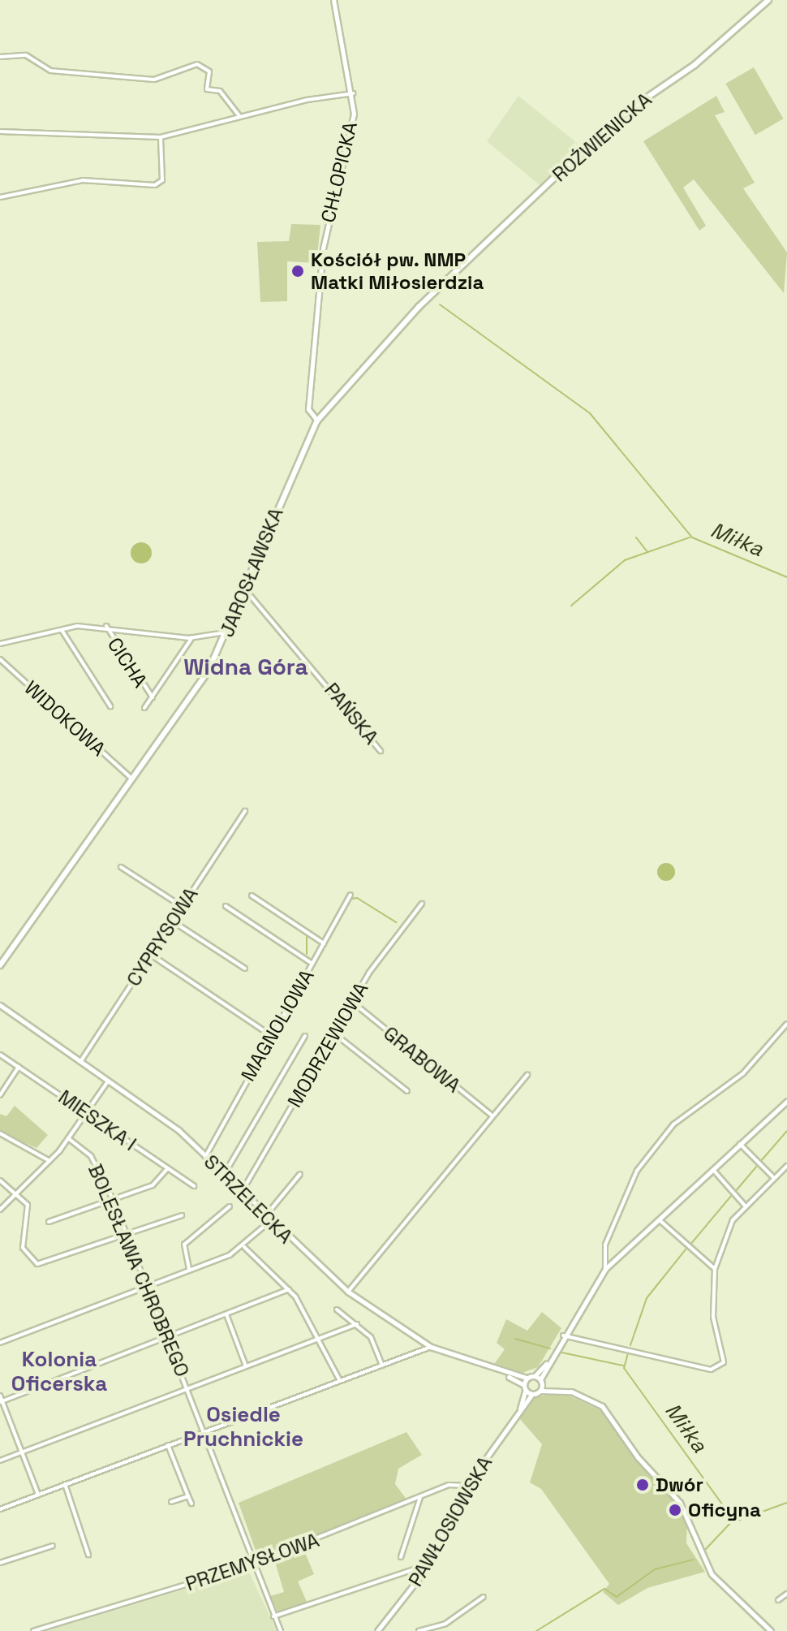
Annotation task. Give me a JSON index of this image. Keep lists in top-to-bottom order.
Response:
{
  "streets": {
    "main road": ["ROŹWIENICKA", "JAROSŁAWSKA"],
    "street": [
      "CHŁOPICKA",
      "CICHA",
      "PAŃSKA",
      "WIDOKOWA",
      "CYPRYSOWA",
      "MAGNOLIOWA",
      "MODRZEWIOWA",
      "GRABOWA",
      "MIESZKA I",
      "STRZELECKA",
      "BOLESŁAWA CHROBREGO",
      "PAWŁOSIOWSKA",
      "PRZEMYSŁOWA"
    ]
  },
  "crossings": [
    ["ROŹWIENICKA", "JAROSŁAWSKA"],
    ["CHŁOPICKA", "JAROSŁAWSKA"],
    ["JAROSŁAWSKA", "PAŃSKA"],
    ["JAROSŁAWSKA", "WIDOKOWA"],
    ["CYPRYSOWA", "STRZELECKA"],
    ["MAGNOLIOWA", "STRZELECKA"],
    ["MODRZEWIOWA", "GRABOWA"],
    ["MODRZEWIOWA", "STRZELECKA"],
    ["STRZELECKA", "PAWŁOSIOWSKA"],
    ["BOLESŁAWA CHROBREGO", "PRZEMYSŁOWA"],
    ["PAWŁOSIOWSKA", "PRZEMYSŁOWA"]
  ],
  "districts": ["Widna Góra", "Kolonia Oficerska", "Osiedle Pruchnickie"],
  "water": ["Miłka"],
  "places": ["Kościół pw. NMP Matki Miłosierdzia", "Dwór", "Oficyna"]
}
